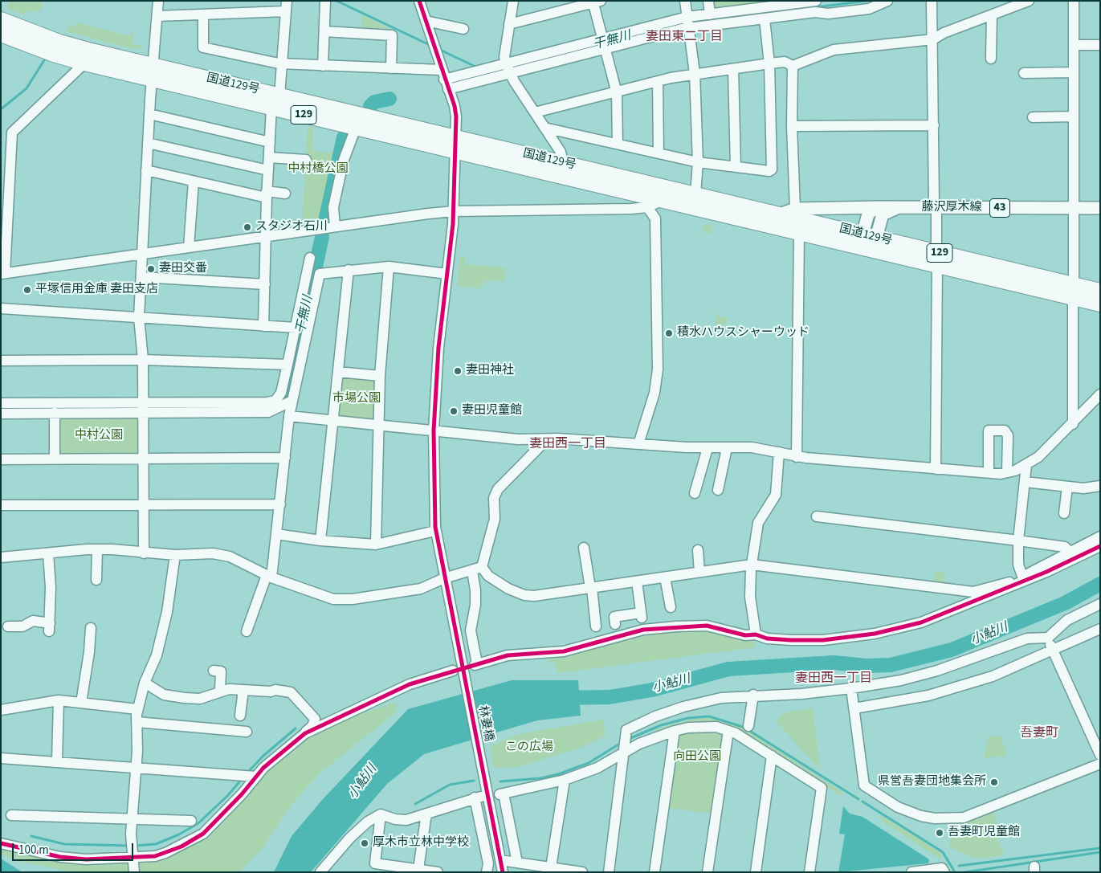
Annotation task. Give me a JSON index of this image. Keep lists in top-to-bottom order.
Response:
{
  "streets": {
    "highway": ["国道129号", "129"],
    "main road": ["藤沢厚木線", "43"],
    "street": ["林妻橋"]
  },
  "crossings": [
    ["国道129号", "藤沢厚木線"],
    ["国道129号", "43"],
    ["国道129号", "林妻橋"],
    ["藤沢厚木線", "43"]
  ],
  "districts": [
    "妻田東二丁目",
    "妻田西一丁目",
    "妻田西一丁目",
    "吾妻町"
  ],
  "water": ["干無川", "小鮎川"],
  "parks": [
    "中村橋公園",
    "市場公園",
    "中村公園",
    "この広場",
    "向田公園"
  ],
  "places": [
    "スタジオ石川",
    "妻田交番",
    "平塚信用金庫 妻田支店",
    "積水ハウスシャーウッド",
    "妻田神社",
    "妻田児童館",
    "県営吾妻団地集会所",
    "吾妻町児童館",
    "厚木市立林中学校"
  ],
  "scale_bar": "100 m"
}
